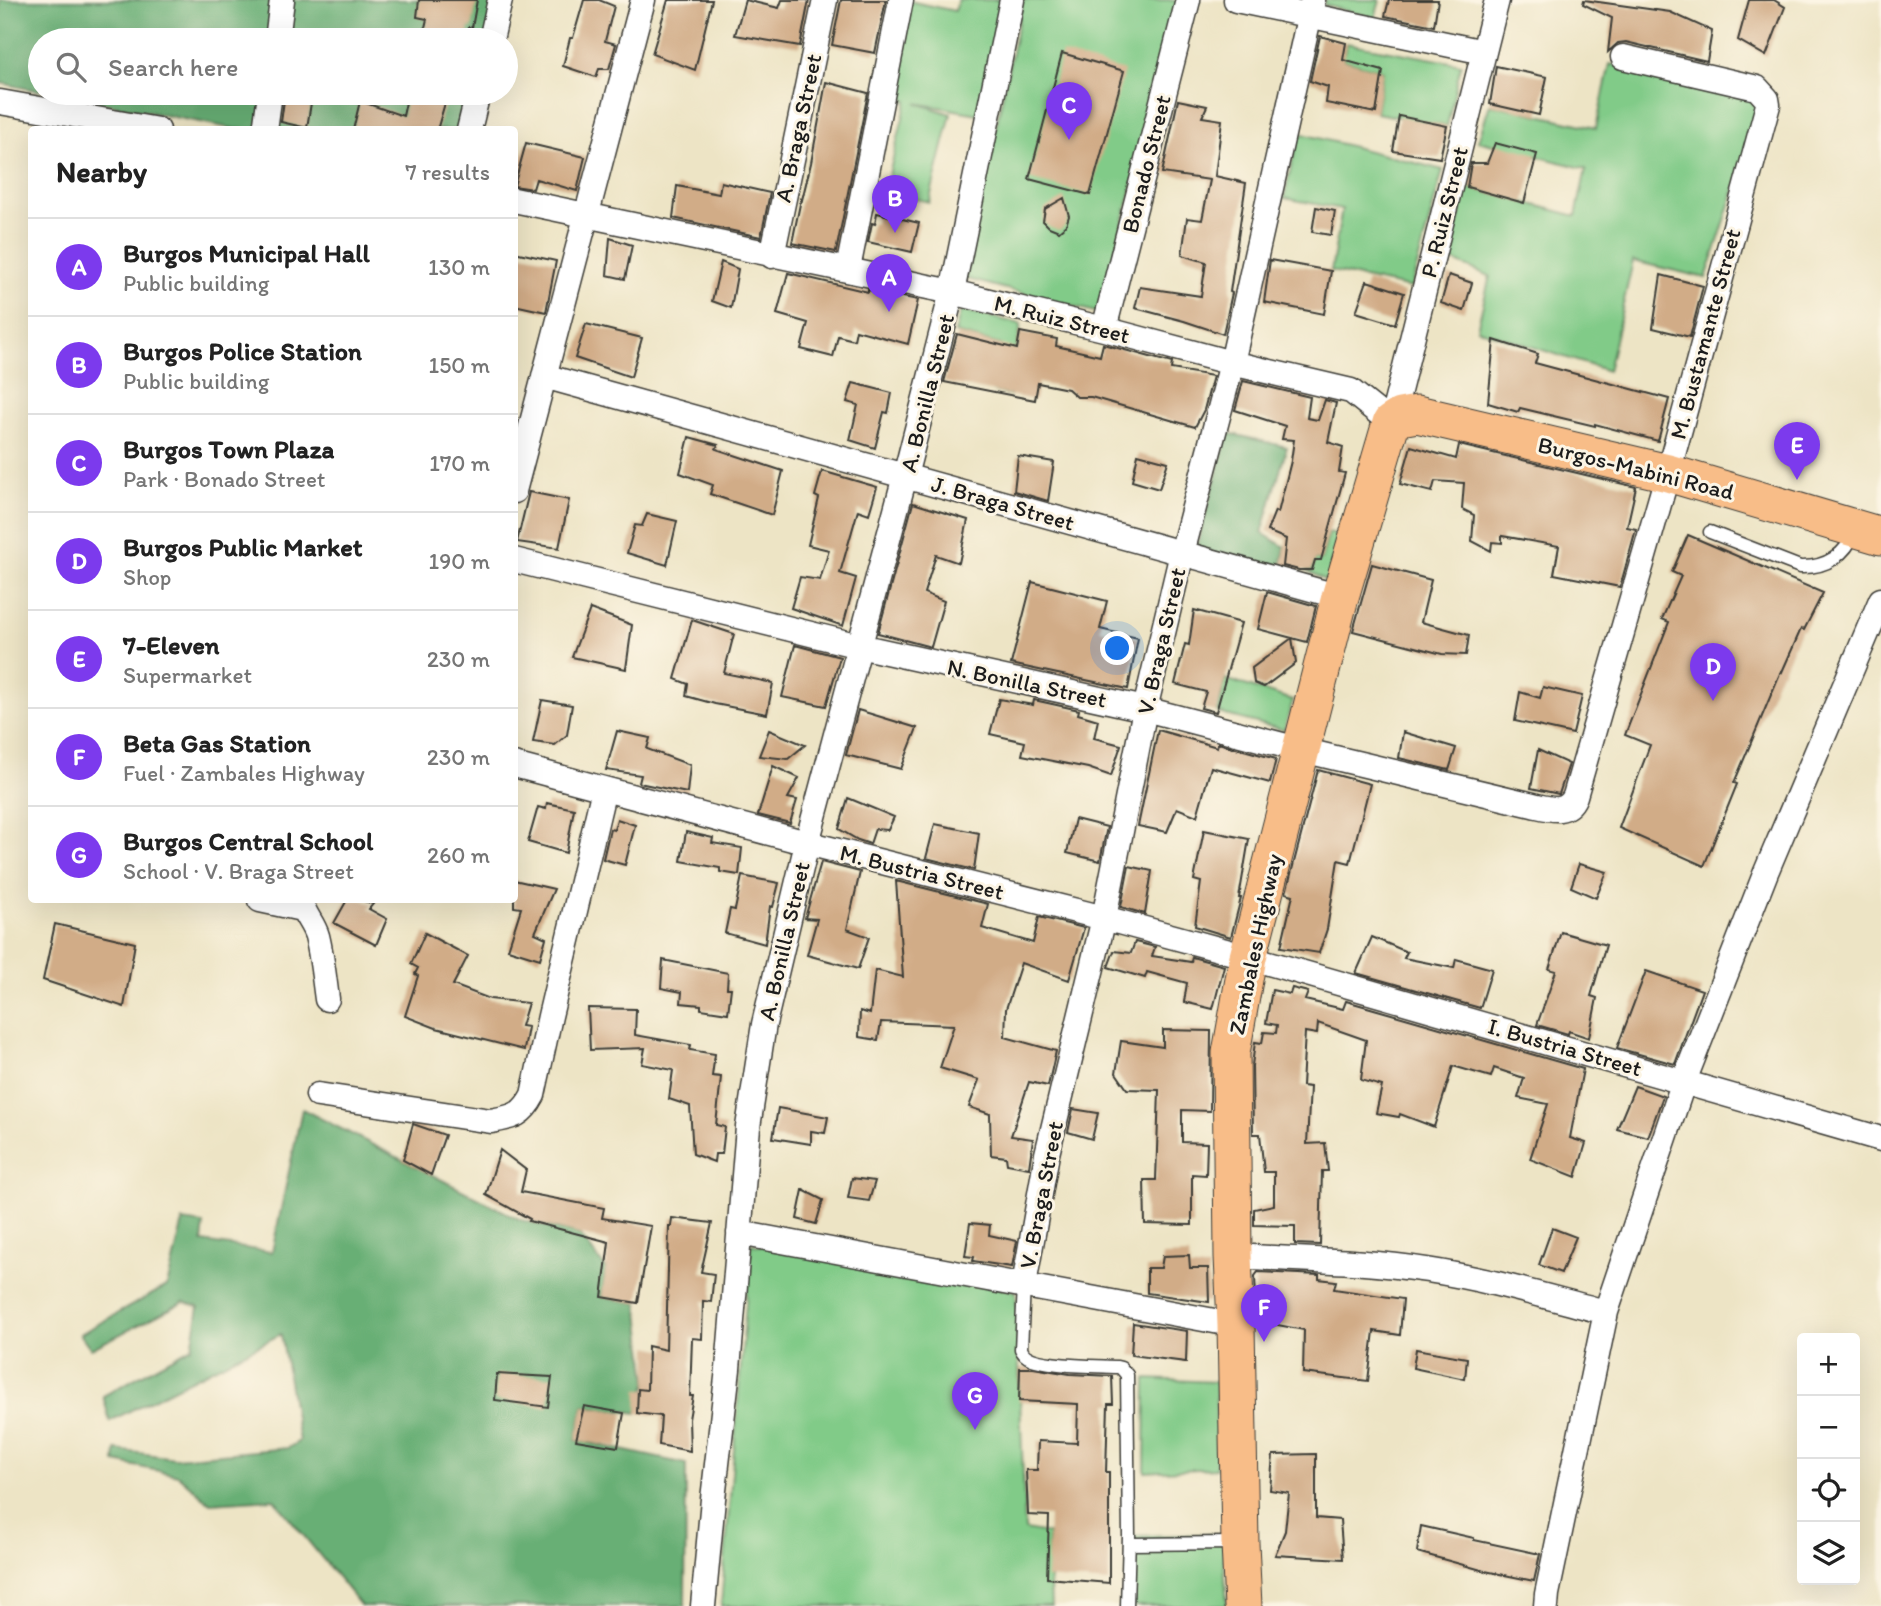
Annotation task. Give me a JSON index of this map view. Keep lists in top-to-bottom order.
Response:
{
  "streets": {
    "main road": ["Burgos-Mabini Road", "Zambales Highway"],
    "street": [
      "A. Braga Street",
      "Bonado Street",
      "P. Ruiz Street",
      "M. Ruiz Street",
      "M. Bustamante Street",
      "A. Bonilla Street",
      "J. Braga Street",
      "V. Braga Street",
      "N. Bonilla Street",
      "M. Bustria Street",
      "I. Bustria Street"
    ]
  },
  "crossings": [
    ["A. Braga Street", "M. Ruiz Street"],
    ["Bonado Street", "M. Ruiz Street"],
    ["P. Ruiz Street", "M. Ruiz Street"],
    ["P. Ruiz Street", "Burgos-Mabini Road"],
    ["P. Ruiz Street", "Zambales Highway"],
    ["M. Ruiz Street", "A. Bonilla Street"],
    ["M. Ruiz Street", "Burgos-Mabini Road"],
    ["M. Ruiz Street", "V. Braga Street"],
    ["M. Ruiz Street", "Zambales Highway"],
    ["M. Bustamante Street", "Burgos-Mabini Road"],
    ["M. Bustamante Street", "N. Bonilla Street"],
    ["A. Bonilla Street", "J. Braga Street"],
    ["A. Bonilla Street", "N. Bonilla Street"],
    ["A. Bonilla Street", "M. Bustria Street"],
    ["Burgos-Mabini Road", "Zambales Highway"],
    ["J. Braga Street", "V. Braga Street"],
    ["J. Braga Street", "Zambales Highway"],
    ["V. Braga Street", "N. Bonilla Street"],
    ["V. Braga Street", "M. Bustria Street"],
    ["N. Bonilla Street", "Zambales Highway"],
    ["M. Bustria Street", "Zambales Highway"],
    ["M. Bustria Street", "I. Bustria Street"],
    ["Zambales Highway", "I. Bustria Street"]
  ],
  "page": {
    "search": "Search here",
    "pins": [
      "C",
      "B",
      "A",
      "E",
      "D",
      "F",
      "G"
    ],
    "heading": ["Nearby", "7 results"],
    "list": [
      {
        "mark": "A",
        "name": "Burgos Municipal Hall",
        "note": "Public building",
        "value": "130 m"
      },
      {
        "mark": "B",
        "name": "Burgos Police Station",
        "note": "Public building",
        "value": "150 m"
      },
      {
        "mark": "C",
        "name": "Burgos Town Plaza",
        "note": "Park · Bonado Street",
        "value": "170 m"
      },
      {
        "mark": "D",
        "name": "Burgos Public Market",
        "note": "Shop",
        "value": "190 m"
      },
      {
        "mark": "E",
        "name": "7-Eleven",
        "note": "Supermarket",
        "value": "230 m"
      },
      {
        "mark": "F",
        "name": "Beta Gas Station",
        "note": "Fuel · Zambales Highway",
        "value": "230 m"
      },
      {
        "mark": "G",
        "name": "Burgos Central School",
        "note": "School · V. Braga Street",
        "value": "260 m"
      }
    ],
    "map_buttons": ["+", "−"]
  }
}
